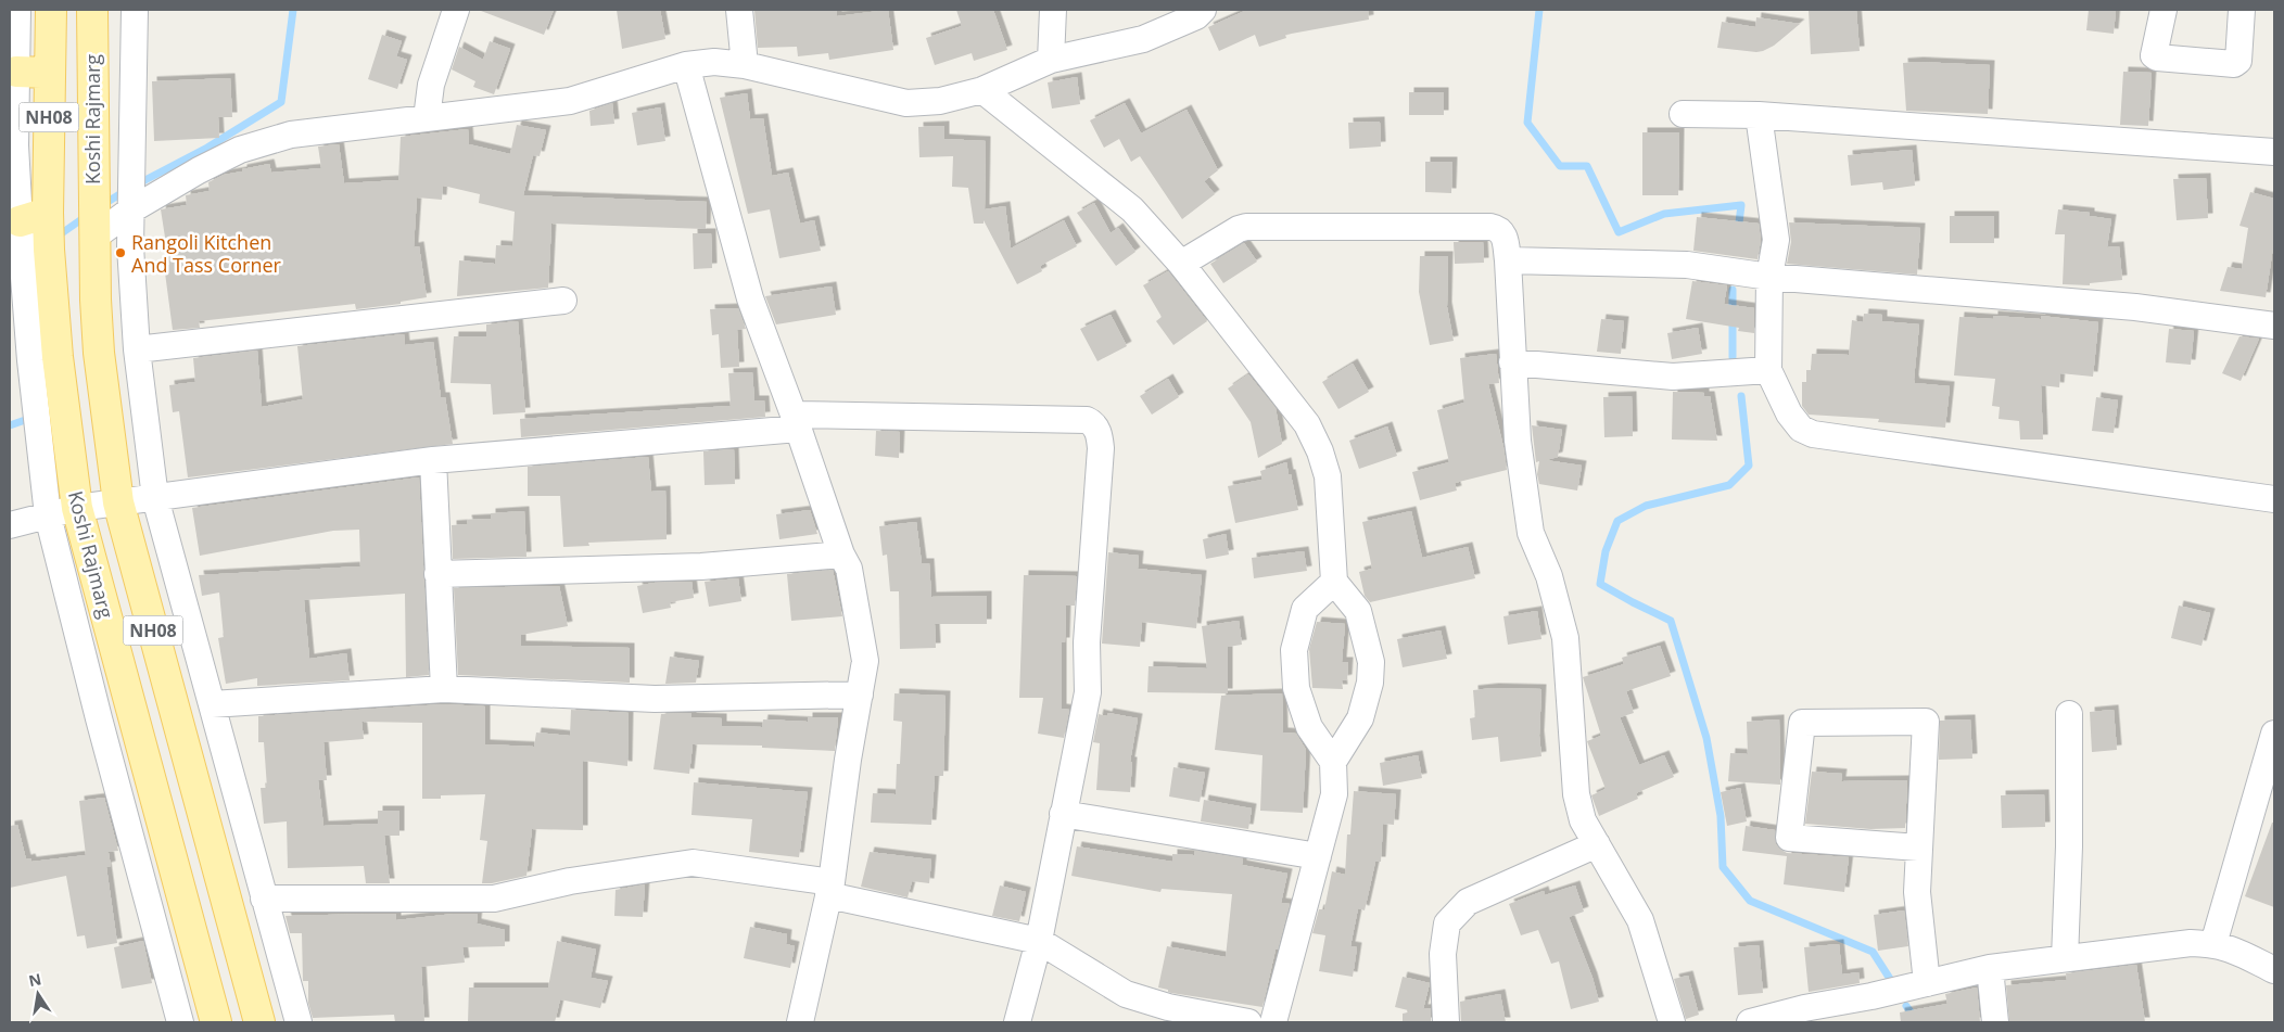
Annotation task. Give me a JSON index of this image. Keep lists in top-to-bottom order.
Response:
{
  "streets": {
    "main road": ["NH08", "Koshi Rajmarg"]
  },
  "places": ["Rangoli Kitchen And Tass Corner"],
  "north": "top"
}
